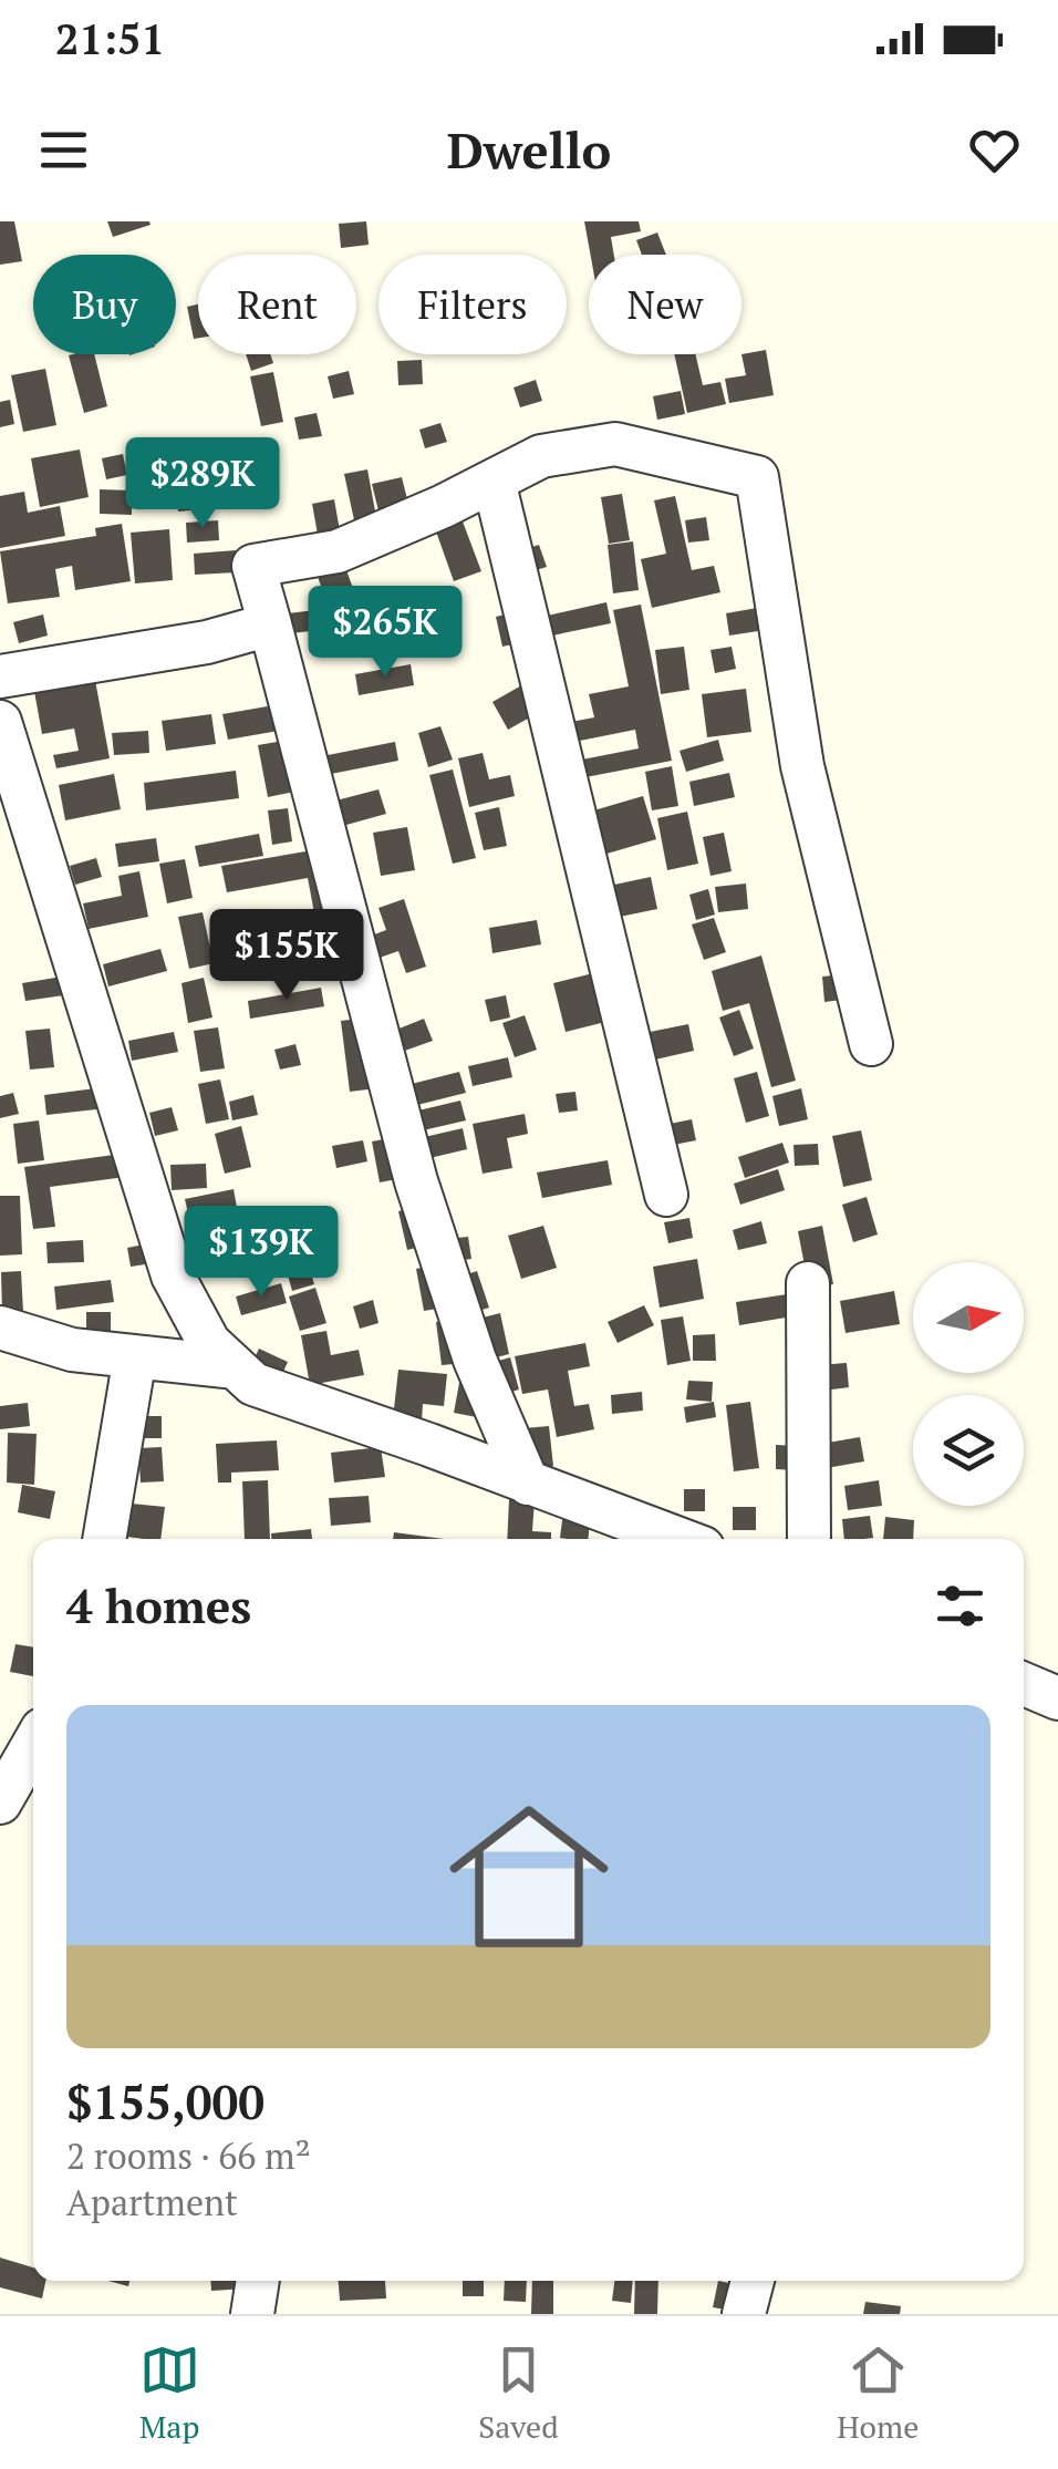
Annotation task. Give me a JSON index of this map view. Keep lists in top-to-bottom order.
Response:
{
  "north": "right",
  "page": {
    "status": "21:51",
    "header": "Dwello",
    "chip": [
      "Buy",
      "Rent",
      "Filters",
      "New"
    ],
    "price": [
      "$289K",
      "$265K",
      "$155K",
      "$139K"
    ],
    "heading": "4 homes",
    "list": [
      {
        "name": "$155,000",
        "note": "2 rooms · 66 m² · Apartment"
      }
    ],
    "tabs": ["Map", "Saved", "Home"]
  }
}
